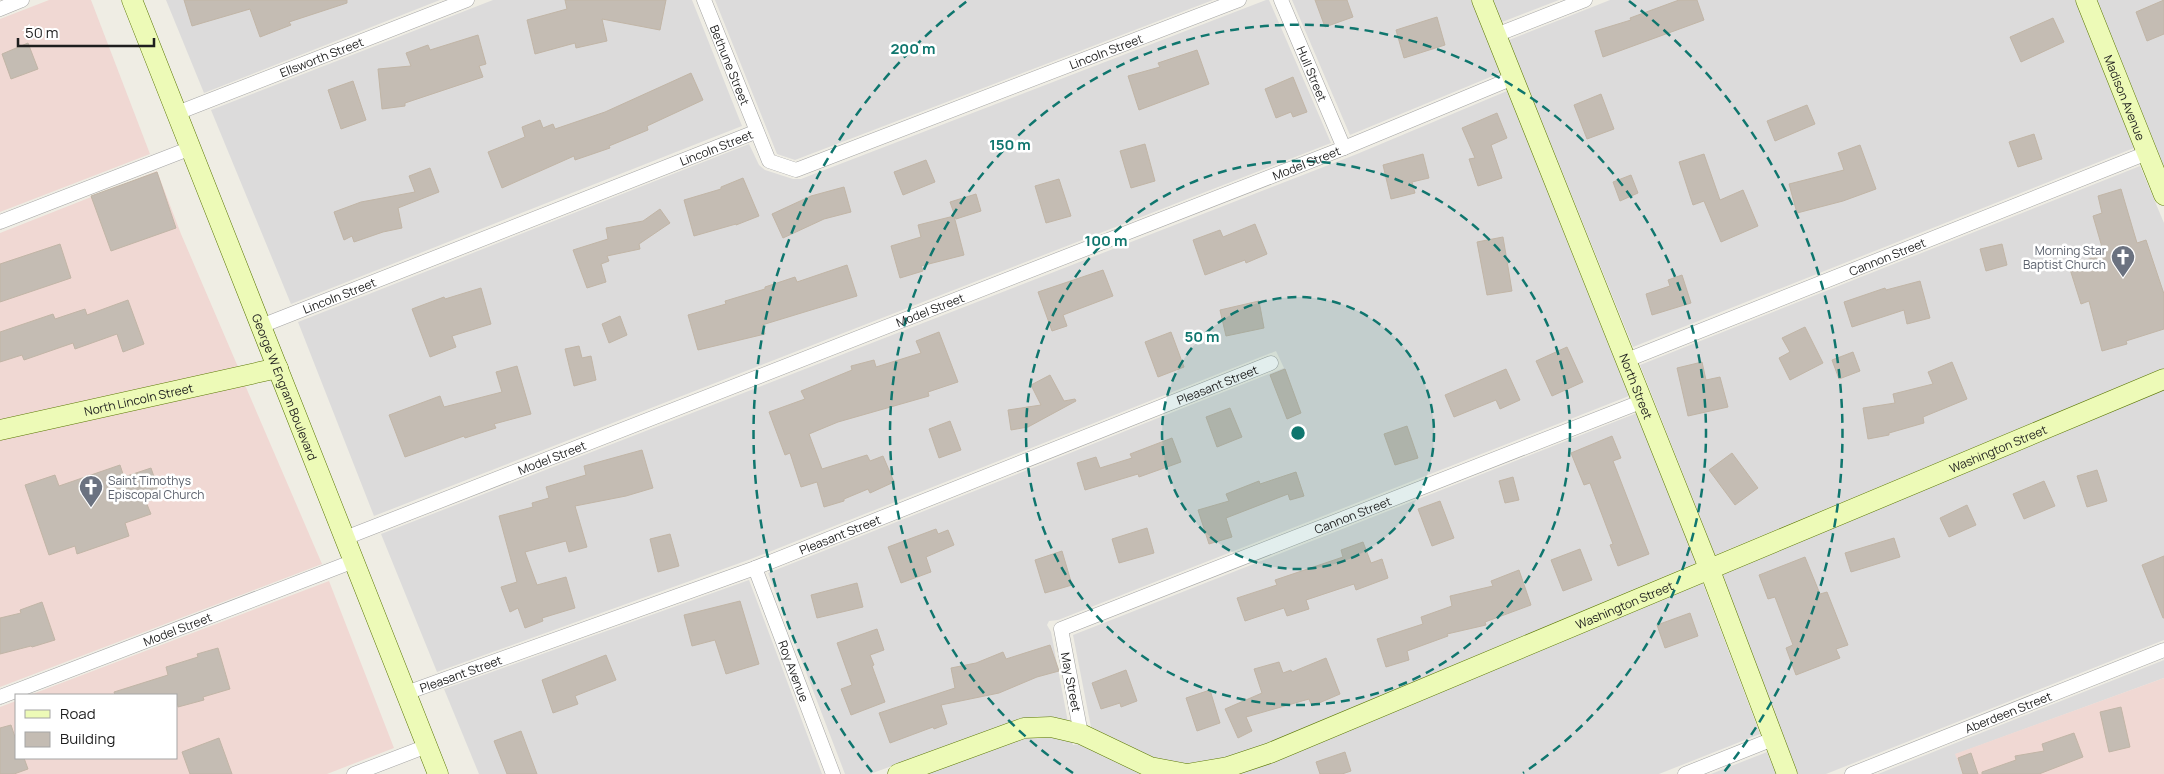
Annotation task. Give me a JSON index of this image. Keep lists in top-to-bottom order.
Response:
{
  "streets": {
    "street": [
      "Lincoln Street",
      "Ellsworth Street",
      "Bethune Street",
      "Hull Street",
      "Madison Avenue",
      "Model Street",
      "Cannon Street",
      "Pleasant Street",
      "North Street",
      "George W Engram Boulevard",
      "North Lincoln Street",
      "Washington Street",
      "Roy Avenue",
      "May Street",
      "Aberdeen Street"
    ]
  },
  "crossings": [
    ["Lincoln Street", "Bethune Street"],
    ["Lincoln Street", "George W Engram Boulevard"],
    ["Ellsworth Street", "George W Engram Boulevard"],
    ["Hull Street", "Model Street"],
    ["Madison Avenue", "Cannon Street"],
    ["Model Street", "North Street"],
    ["Model Street", "George W Engram Boulevard"],
    ["Cannon Street", "North Street"],
    ["Cannon Street", "May Street"],
    ["Pleasant Street", "George W Engram Boulevard"],
    ["Pleasant Street", "Roy Avenue"],
    ["North Street", "Washington Street"],
    ["George W Engram Boulevard", "North Lincoln Street"],
    ["Washington Street", "May Street"]
  ],
  "places": {
    "church": ["Morning Star Baptist Church", "Saint Timothys Episcopal Church"]
  },
  "legend": ["Road", "Building"],
  "scale_bar": "50 m",
  "rings": [
    "200 m",
    "150 m",
    "100 m",
    "50 m"
  ]
}
